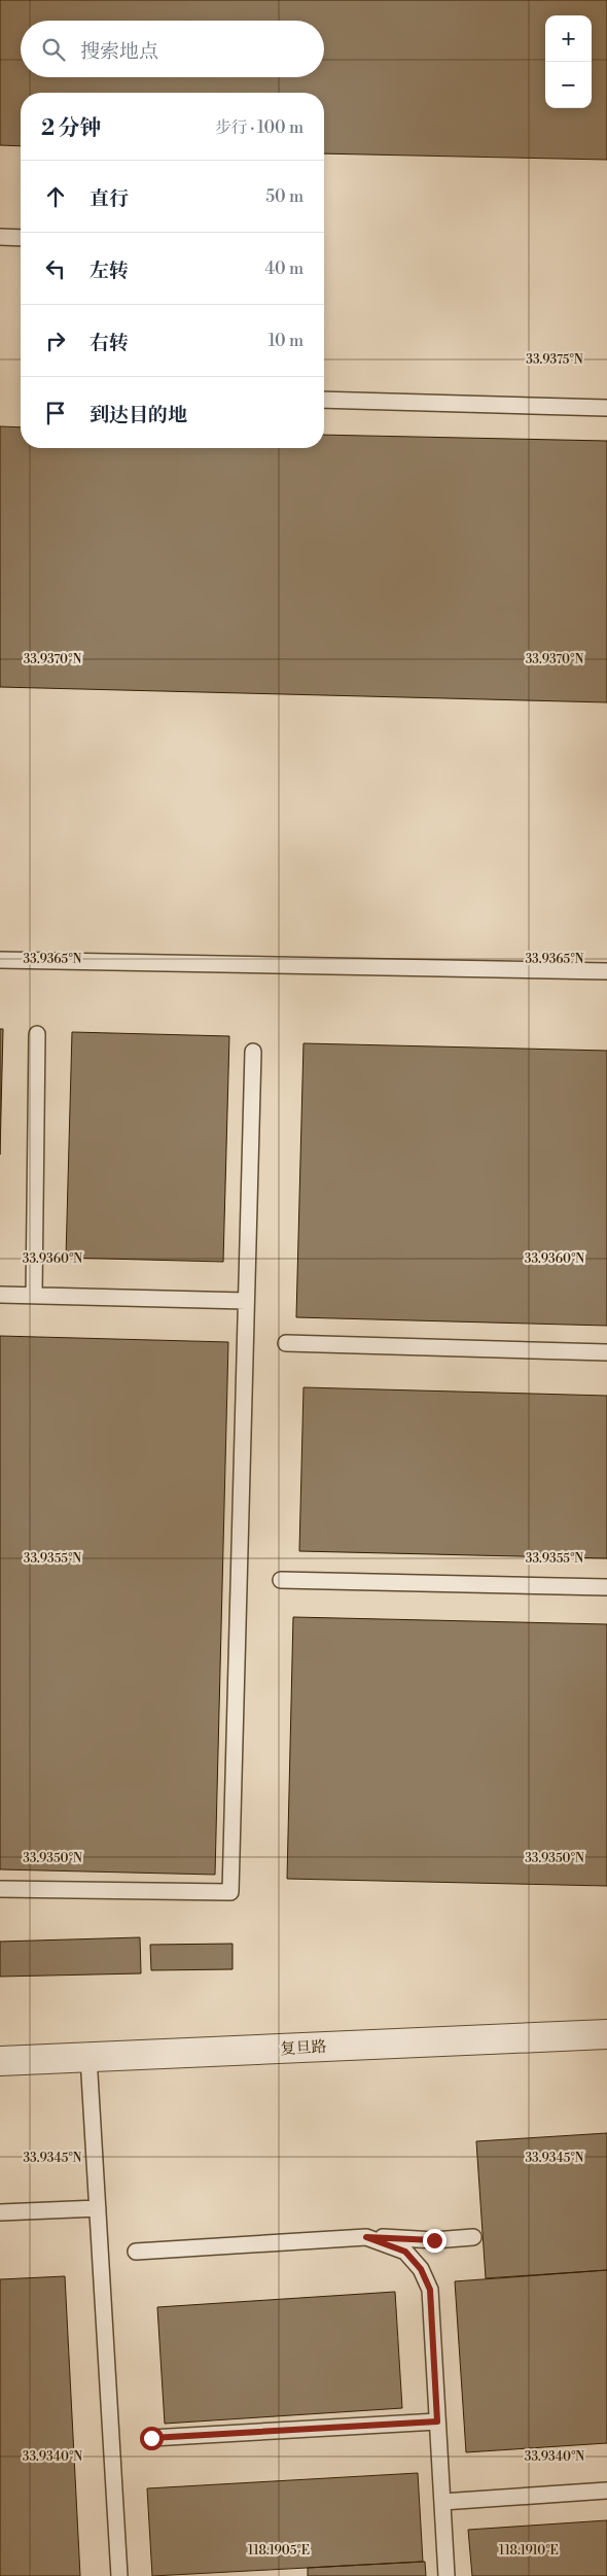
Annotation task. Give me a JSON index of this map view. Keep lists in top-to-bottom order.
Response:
{
  "streets": {
    "street": ["复旦路"]
  },
  "page": {
    "map_buttons": ["+", "−"],
    "search": "搜索地点",
    "heading": ["2 分钟", "步行 · 100 m"],
    "list": [
      ["直行", "50 m"],
      ["左转", "40 m"],
      ["右转", "10 m"],
      "到达目的地"
    ]
  },
  "coordinates": [
    "33.9375°N",
    "33.9370°N",
    "33.9365°N",
    "33.9360°N",
    "33.9355°N",
    "33.9350°N",
    "33.9345°N",
    "33.9340°N",
    "118.1905°E",
    "118.1910°E"
  ]
}
